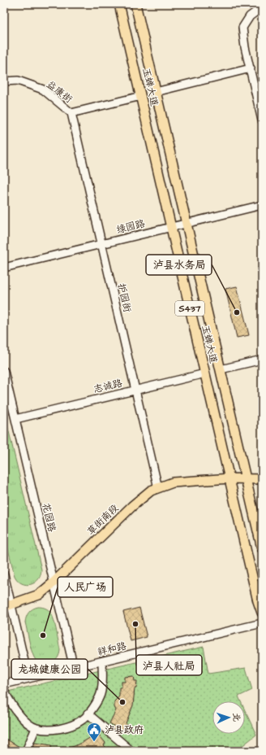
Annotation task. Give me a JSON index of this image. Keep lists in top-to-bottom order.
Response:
{
  "streets": {
    "main road": ["玉蝉大道", "S437", "草街南段"],
    "street": [
      "益康街",
      "绿园路",
      "护园街",
      "志诚路",
      "花园路",
      "祥和路"
    ]
  },
  "crossings": [
    ["玉蝉大道", "益康街"],
    ["玉蝉大道", "绿园路"],
    ["玉蝉大道", "志诚路"],
    ["玉蝉大道", "草街南段"],
    ["益康街", "护园街"],
    ["绿园路", "护园街"],
    ["护园街", "志诚路"],
    ["护园街", "草街南段"],
    ["志诚路", "花园路"],
    ["花园路", "草街南段"],
    ["花园路", "祥和路"]
  ],
  "places": {
    "other": [
      "泸县水务局",
      "泸县人社局",
      "人民广场",
      "龙城健康公园"
    ],
    "public building": ["泸县政府"]
  },
  "north": "right"
}
